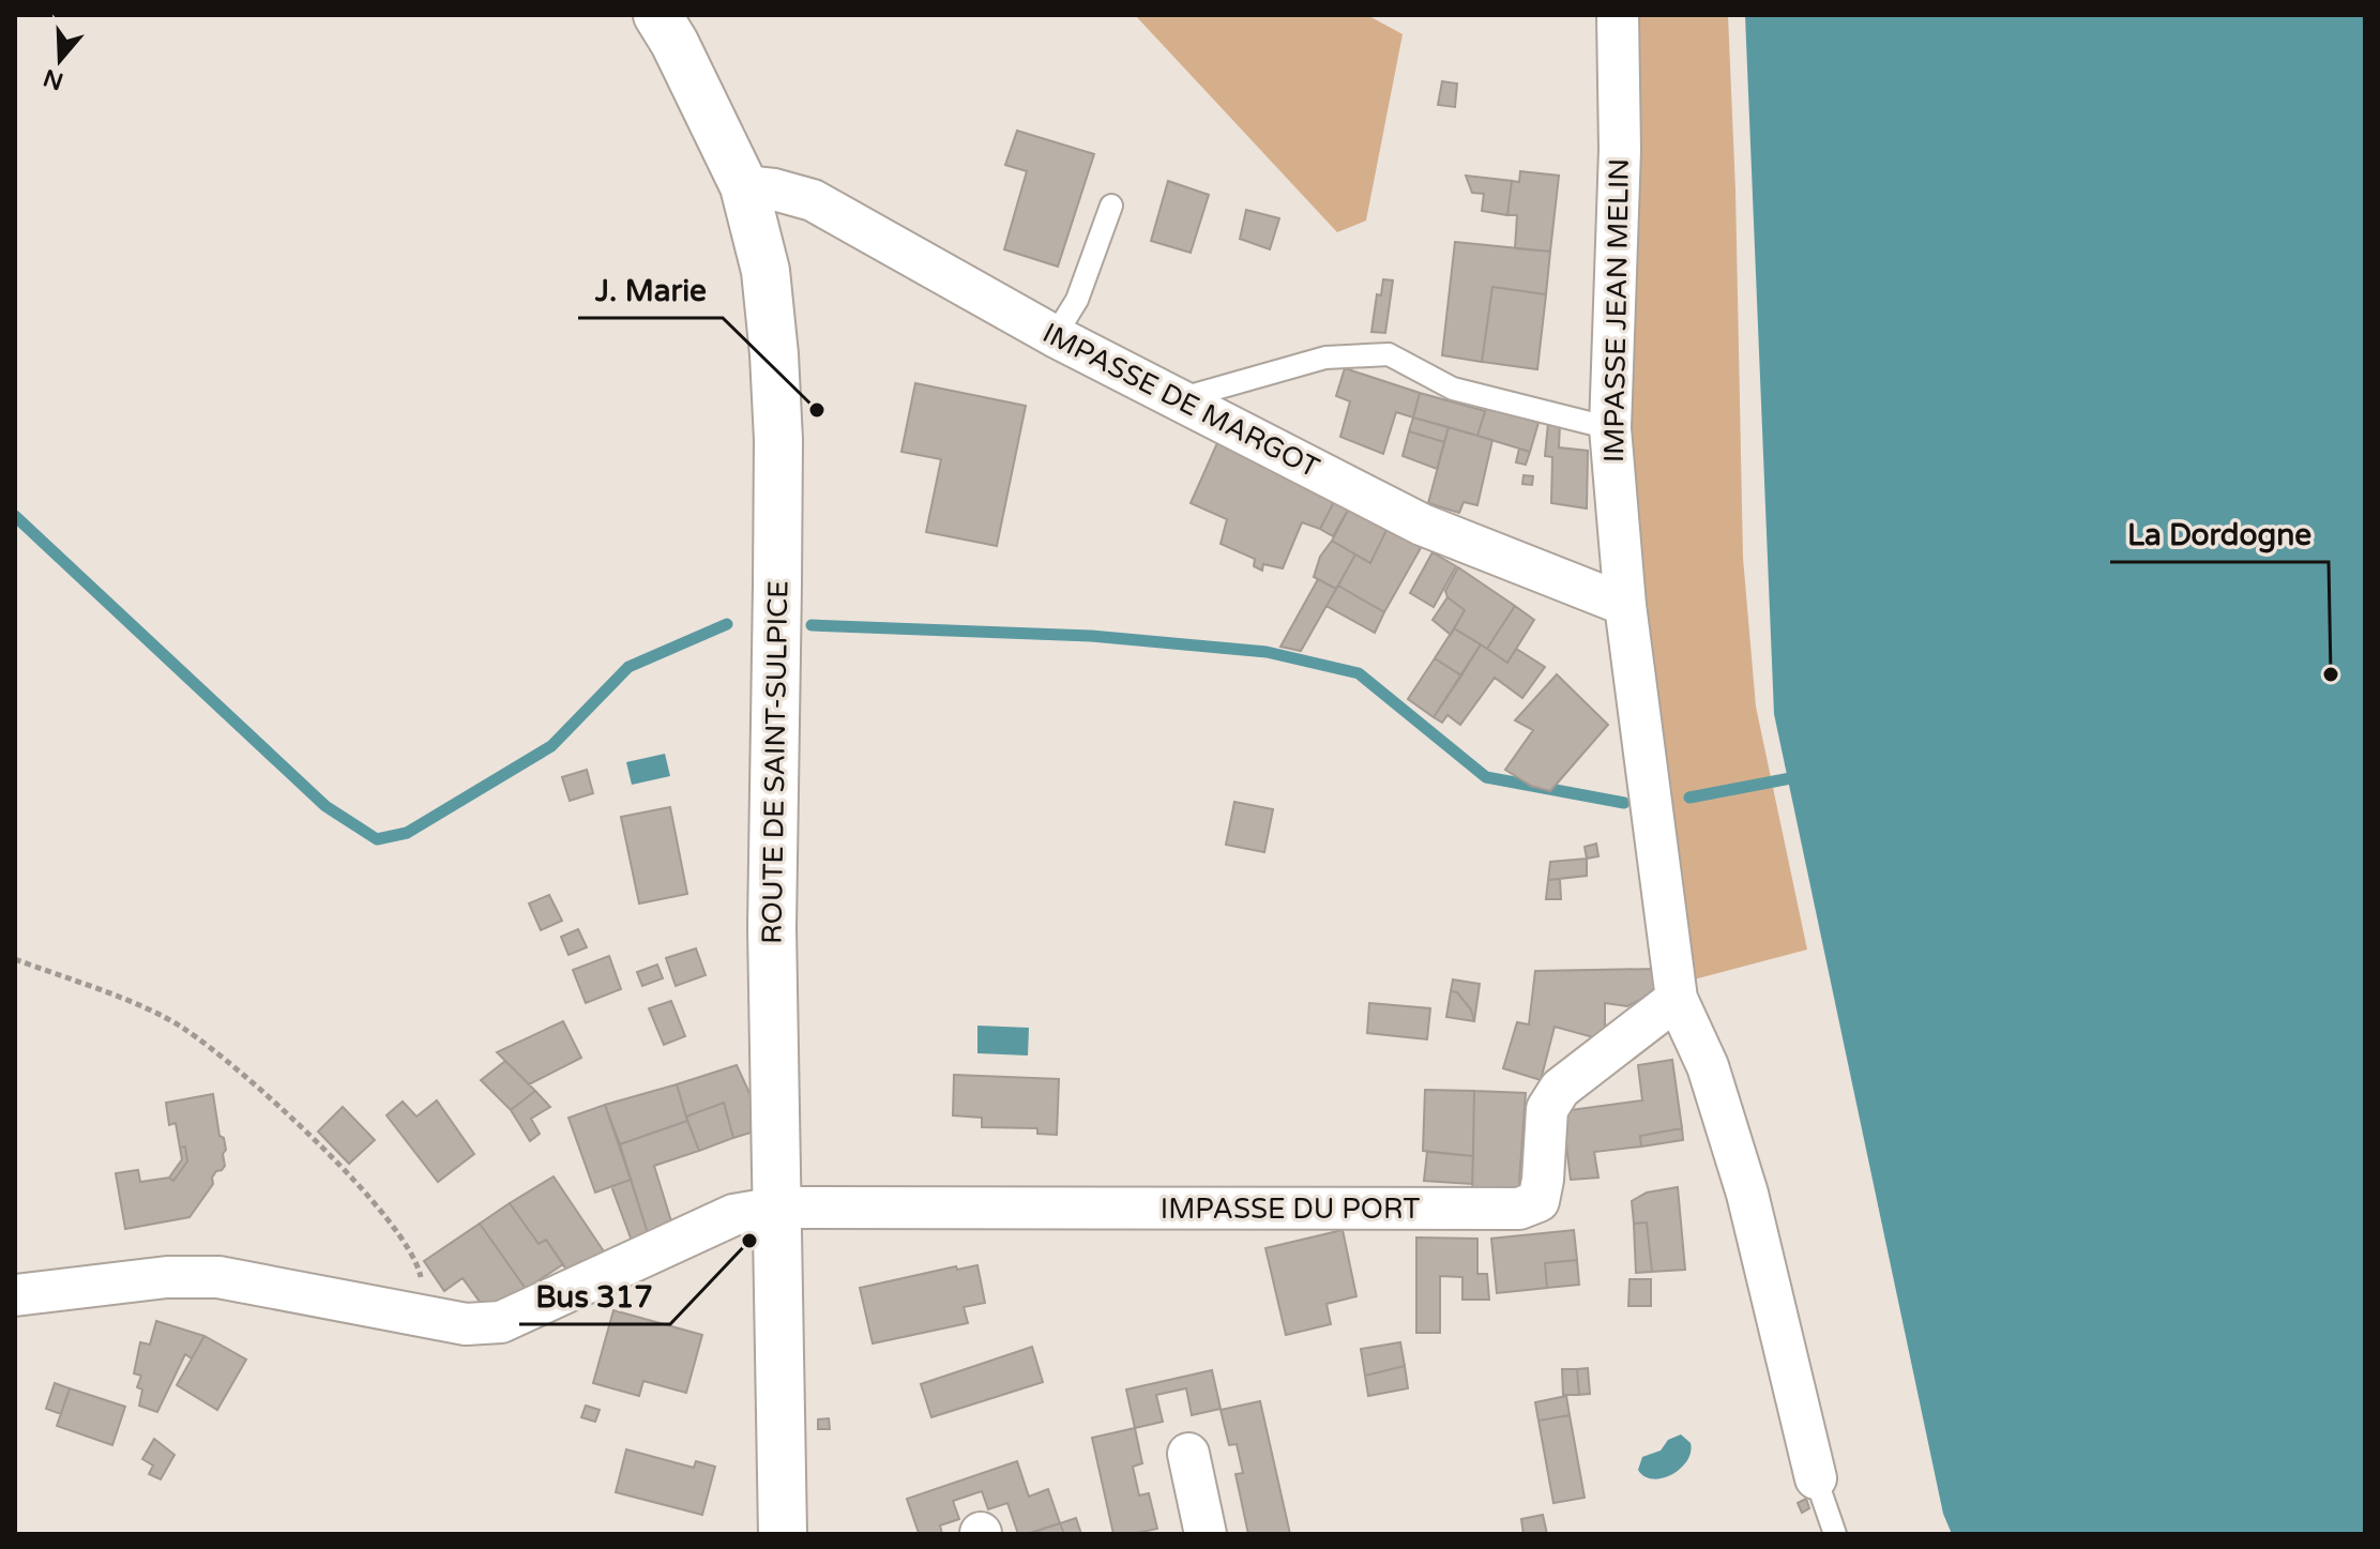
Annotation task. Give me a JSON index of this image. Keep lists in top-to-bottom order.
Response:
{
  "streets": {
    "main road": ["ROUTE DE SAINT-SULPICE"],
    "street": ["IMPASSE JEAN MELIN", "IMPASSE DE MARGOT", "IMPASSE DU PORT"]
  },
  "crossings": [
    ["IMPASSE JEAN MELIN", "IMPASSE DE MARGOT"],
    ["IMPASSE JEAN MELIN", "IMPASSE DU PORT"],
    ["IMPASSE DE MARGOT", "ROUTE DE SAINT-SULPICE"],
    ["ROUTE DE SAINT-SULPICE", "IMPASSE DU PORT"]
  ],
  "places": ["J. Marie", "La Dordogne", "Bus 317"],
  "north": "bottom"
}
